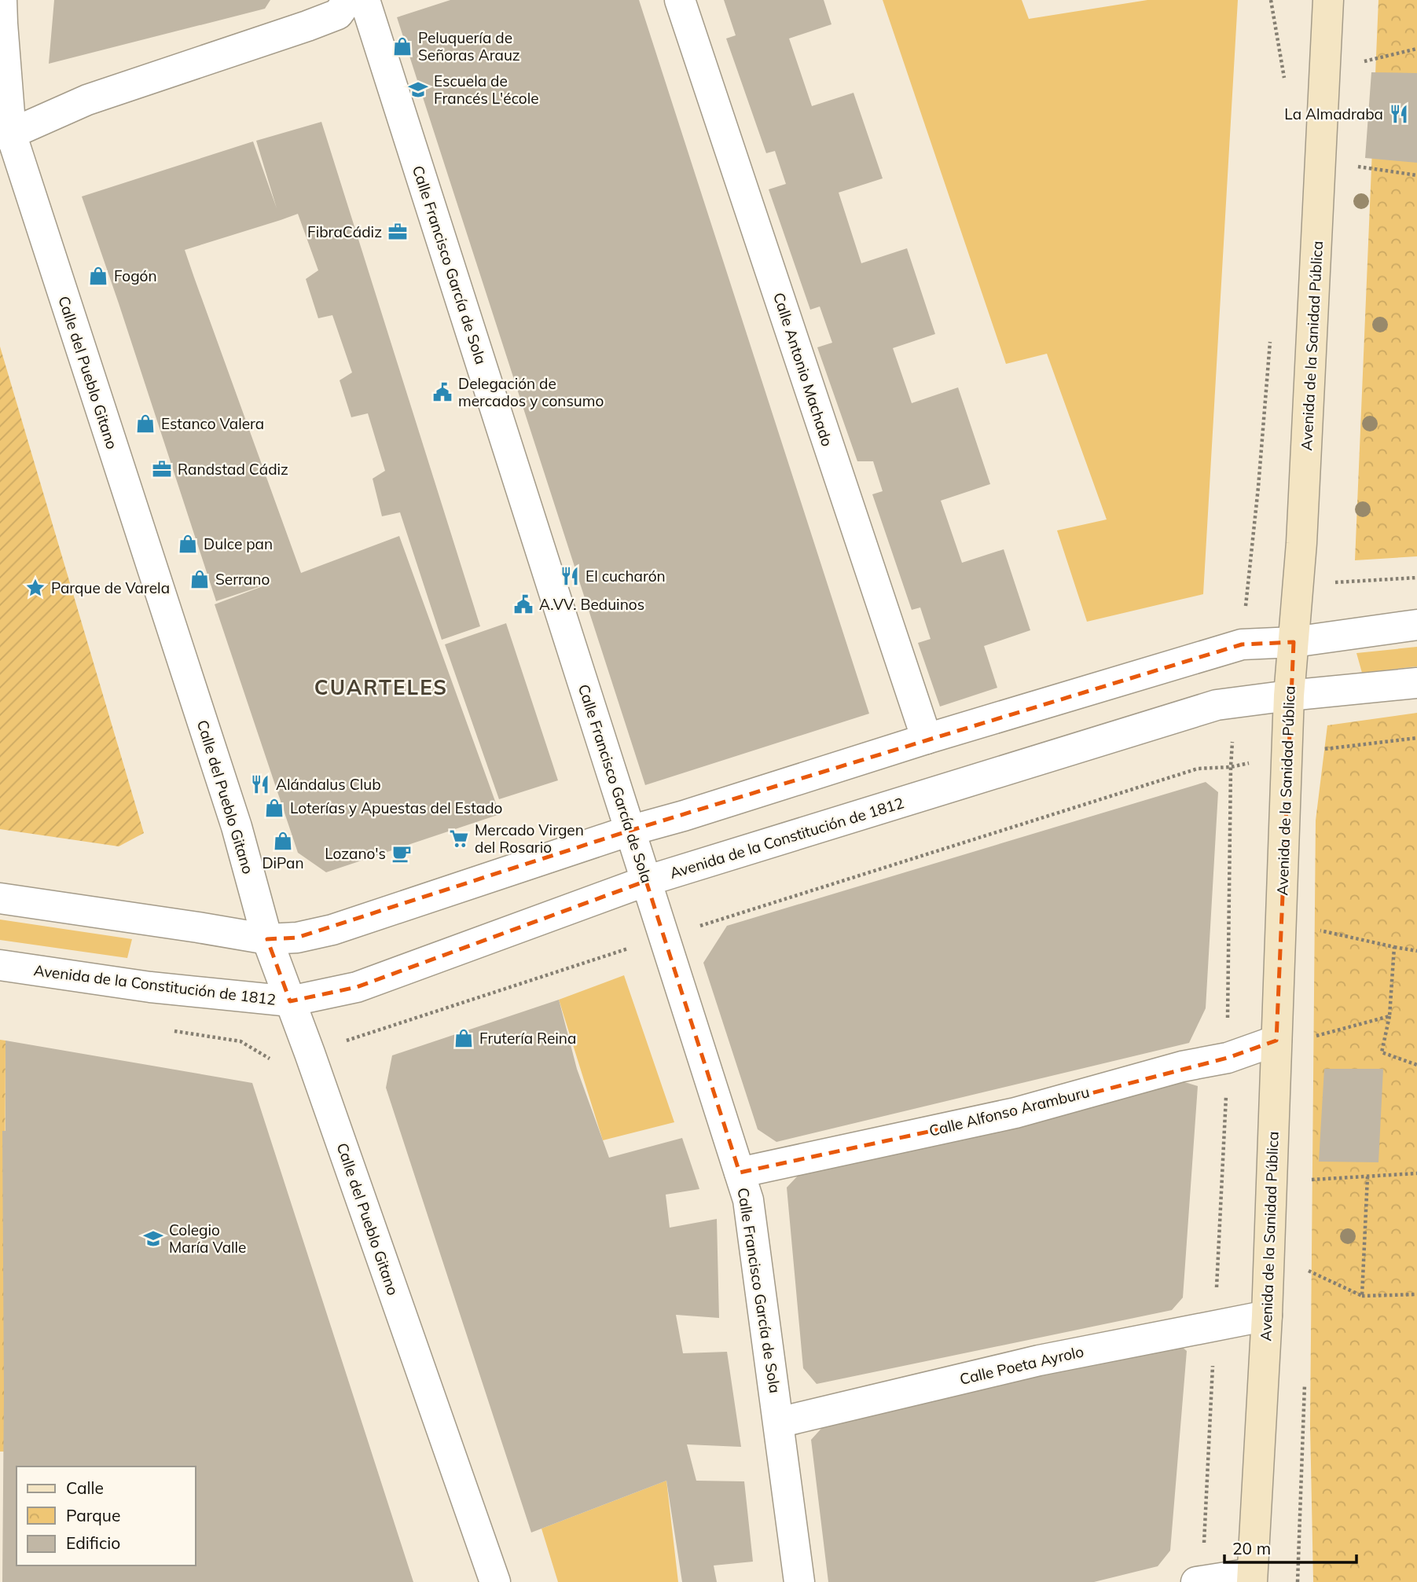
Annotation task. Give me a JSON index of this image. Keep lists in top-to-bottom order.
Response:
{
  "streets": {
    "main road": ["Avenida de la Sanidad Pública"],
    "street": [
      "Calle Francisco García de Sola",
      "Calle Antonio Machado",
      "Calle del Pueblo Gitano",
      "Avenida de la Constitución de 1812",
      "Calle Alfonso Aramburu",
      "Calle Poeta Ayrolo"
    ]
  },
  "crossings": [
    ["Calle Francisco García de Sola", "Avenida de la Constitución de 1812"],
    ["Calle Francisco García de Sola", "Calle Alfonso Aramburu"],
    ["Calle Francisco García de Sola", "Calle Poeta Ayrolo"],
    ["Avenida de la Sanidad Pública", "Avenida de la Constitución de 1812"],
    ["Avenida de la Sanidad Pública", "Calle Alfonso Aramburu"],
    ["Avenida de la Sanidad Pública", "Calle Poeta Ayrolo"],
    ["Calle del Pueblo Gitano", "Avenida de la Constitución de 1812"]
  ],
  "districts": ["CUARTELES"],
  "places": {
    "shop": [
      "Peluquería de Señoras Arauz",
      "Fogón",
      "Estanco Valera",
      "Dulce pan",
      "Serrano",
      "Loterías y Apuestas del Estado",
      "DiPan",
      "Frutería Reina"
    ],
    "school or university": ["Escuela de Francés L'école", "Colegio María Valle"],
    "restaurant": ["La Almadraba", "El cucharón", "Alándalus Club"],
    "office": ["FibraCádiz", "Randstad Cádiz"],
    "public building": ["Delegación de mercados y consumo", "A.VV. Beduinos"],
    "place": ["Parque de Varela"],
    "supermarket": ["Mercado Virgen del Rosario"],
    "cafe": ["Lozano's"]
  },
  "legend": ["Calle", "Parque", "Edificio"],
  "scale_bar": "20 m"
}
